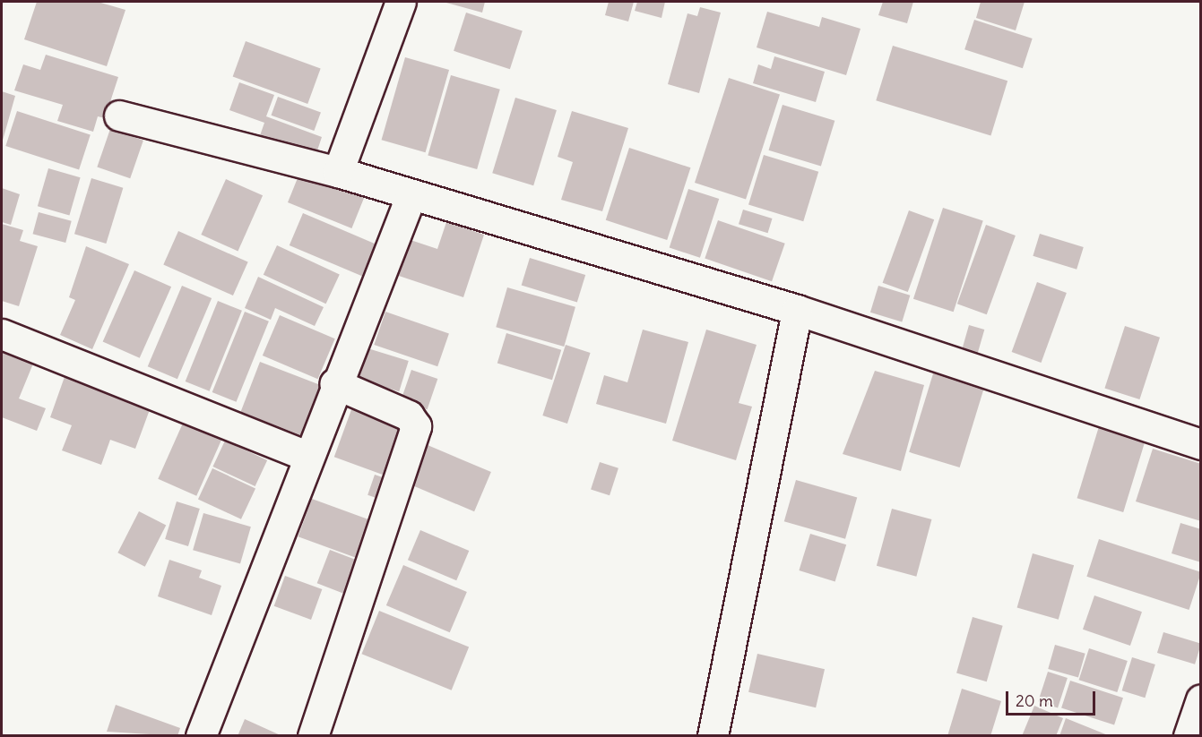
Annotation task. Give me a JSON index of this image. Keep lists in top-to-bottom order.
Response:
{
  "scale_bar": "20 m"
}
